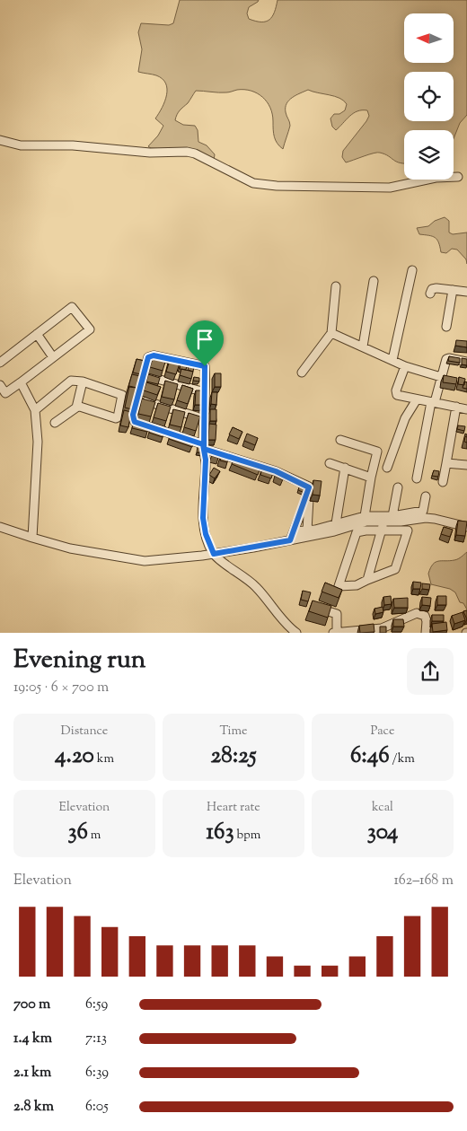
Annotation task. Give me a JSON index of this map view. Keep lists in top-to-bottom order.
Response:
{
  "north": "left",
  "page": {
    "heading": ["Evening run", "19:05 · 6 × 700 m"],
    "stats": [
      ["Distance", "4.20 km"],
      ["Time", "28:25"],
      ["Pace", "6:46 /km"],
      ["Elevation", "36 m"],
      ["Heart rate", "163 bpm"],
      ["kcal", "304"]
    ],
    "chart": ["Elevation", "162–168 m"],
    "list": [
      {
        "name": "700 m",
        "note": "6:59"
      },
      {
        "name": "1.4 km",
        "note": "7:13"
      },
      {
        "name": "2.1 km",
        "note": "6:39"
      },
      {
        "name": "2.8 km",
        "note": "6:05"
      }
    ]
  }
}
